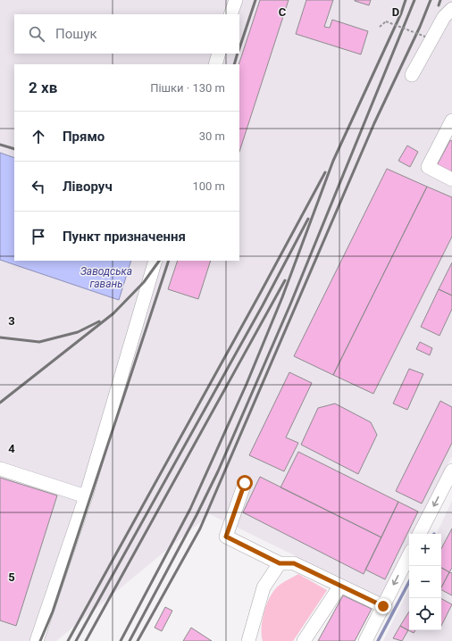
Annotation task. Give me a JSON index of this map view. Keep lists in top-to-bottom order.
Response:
{
  "water": ["Заводська гавань"],
  "page": {
    "search": "Пошук",
    "heading": ["2 хв", "Пішки · 130 m"],
    "list": [
      ["Прямо", "30 m"],
      ["Ліворуч", "100 m"],
      "Пункт призначення"
    ],
    "map_buttons": ["+", "−"]
  },
  "grid": {
    "columns": ["C", "D"],
    "rows": ["3", "4", "5"]
  }
}
